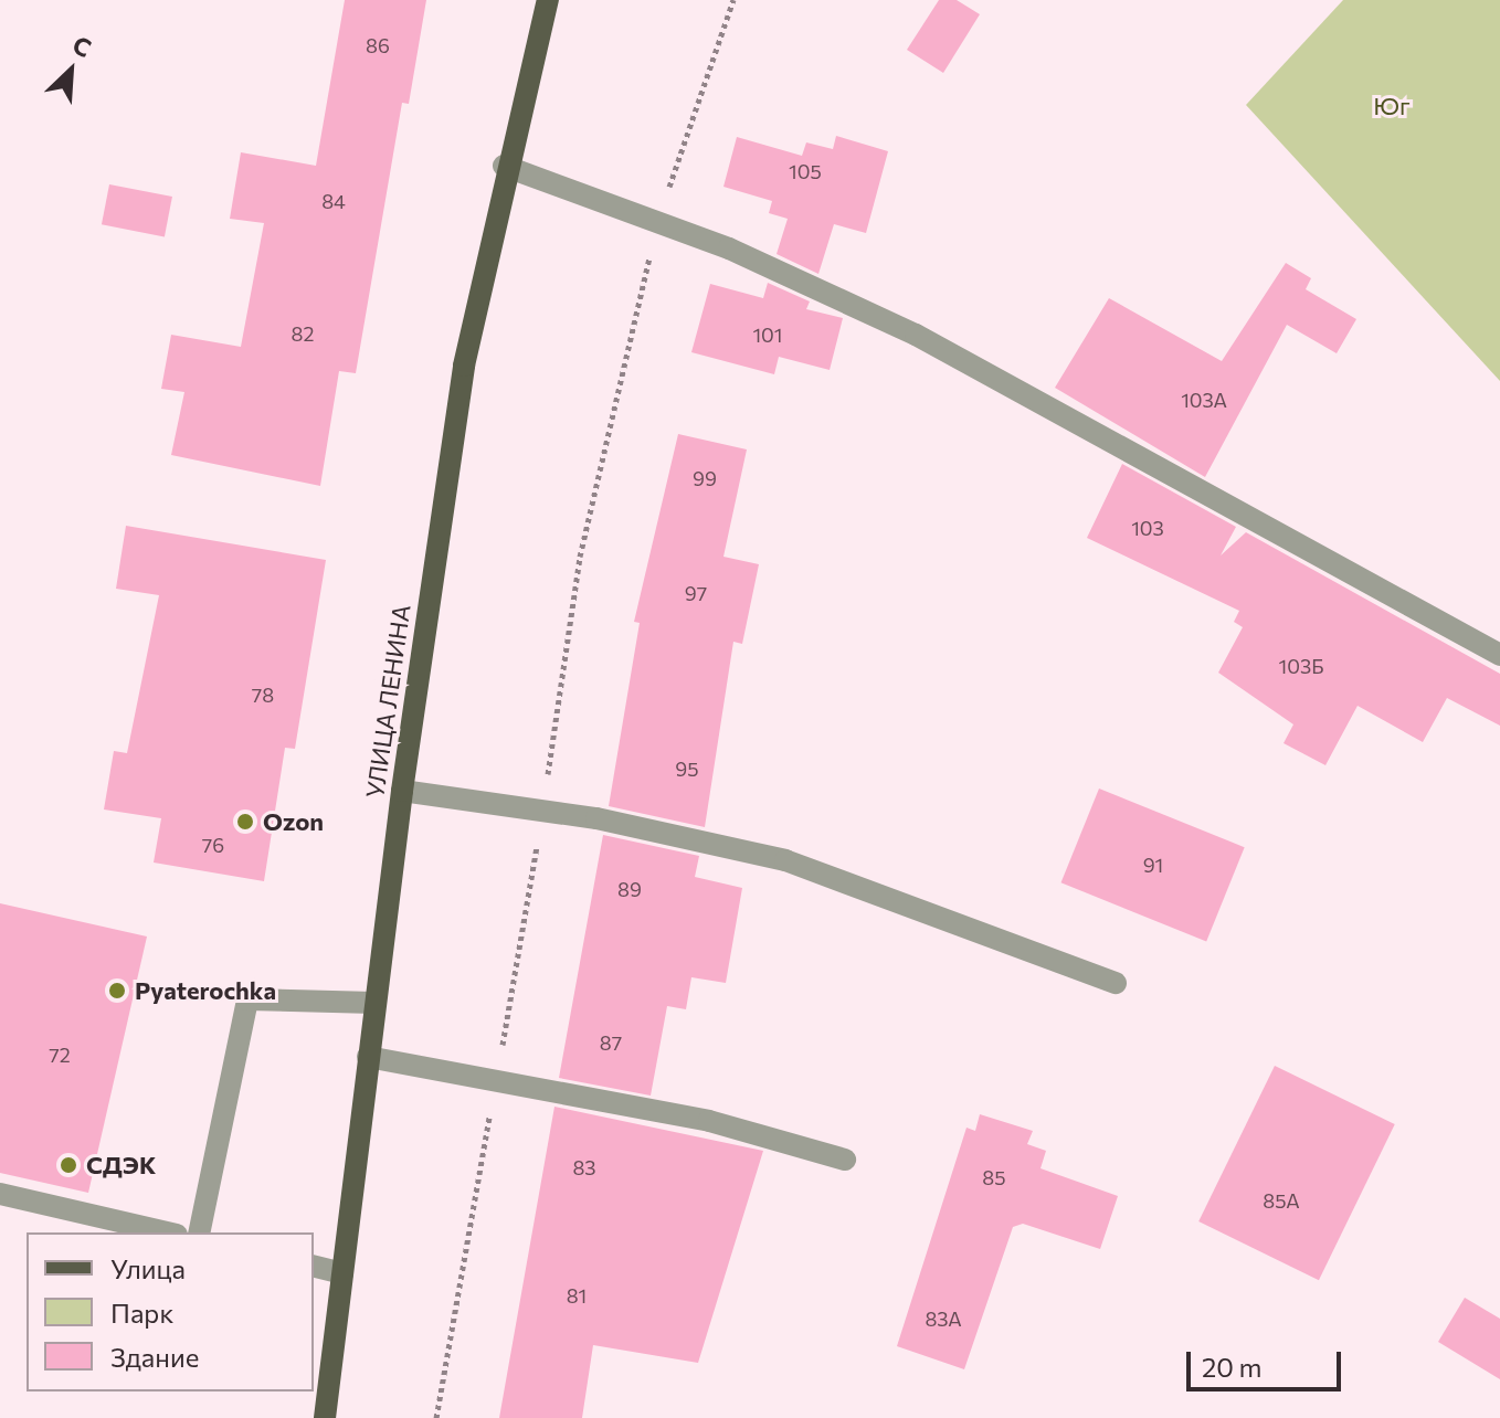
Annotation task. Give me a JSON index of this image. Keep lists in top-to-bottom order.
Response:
{
  "streets": {
    "main road": ["УЛИЦА ЛЕНИНА"]
  },
  "parks": ["Юг"],
  "places": ["Ozon", "Pyaterochka", "СДЭК"],
  "house_numbers": [
    "86",
    "105",
    "84",
    "82",
    "101",
    "103А",
    "99",
    "103",
    "97",
    "103Б",
    "78",
    "95",
    "76",
    "91",
    "89",
    "87",
    "72",
    "83",
    "85",
    "85А",
    "81",
    "83А"
  ],
  "legend": ["Улица", "Парк", "Здание"],
  "scale_bar": "20 m",
  "north": "top right"
}
